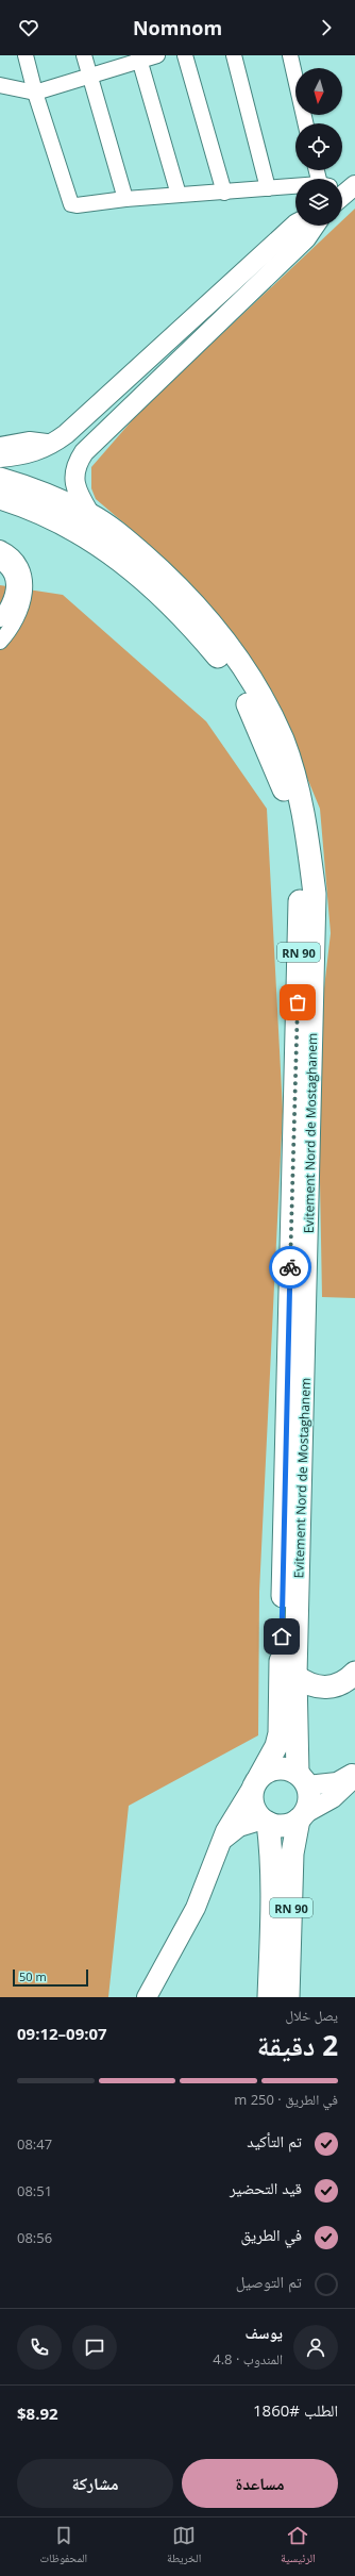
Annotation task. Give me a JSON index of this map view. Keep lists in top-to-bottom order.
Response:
{
  "streets": {
    "highway": ["RN 90", "Evitement Nord de Mostaghanem"]
  },
  "crossings": [
    ["RN 90", "Evitement Nord de Mostaghanem"]
  ],
  "scale_bar": "50 m",
  "north": "bottom",
  "page": {
    "header": "Nomnom",
    "scale": "50 m",
    "heading": ["2 دقيقة", "يصل خلال", "09:07–09:12"],
    "panel": [
      "يوسف",
      "المندوب · 4.8",
      "الطلب #1860",
      "$8.92"
    ],
    "bar": "في الطريق · 250 m",
    "list": [
      ["تم التأكيد", "08:47"],
      ["قيد التحضير", "08:51"],
      ["في الطريق", "08:56"],
      "تم التوصيل"
    ],
    "buttons": ["مساعدة", "مشاركة"],
    "tabs": ["الرئيسية", "الخريطة", "المحفوظات"]
  }
}
